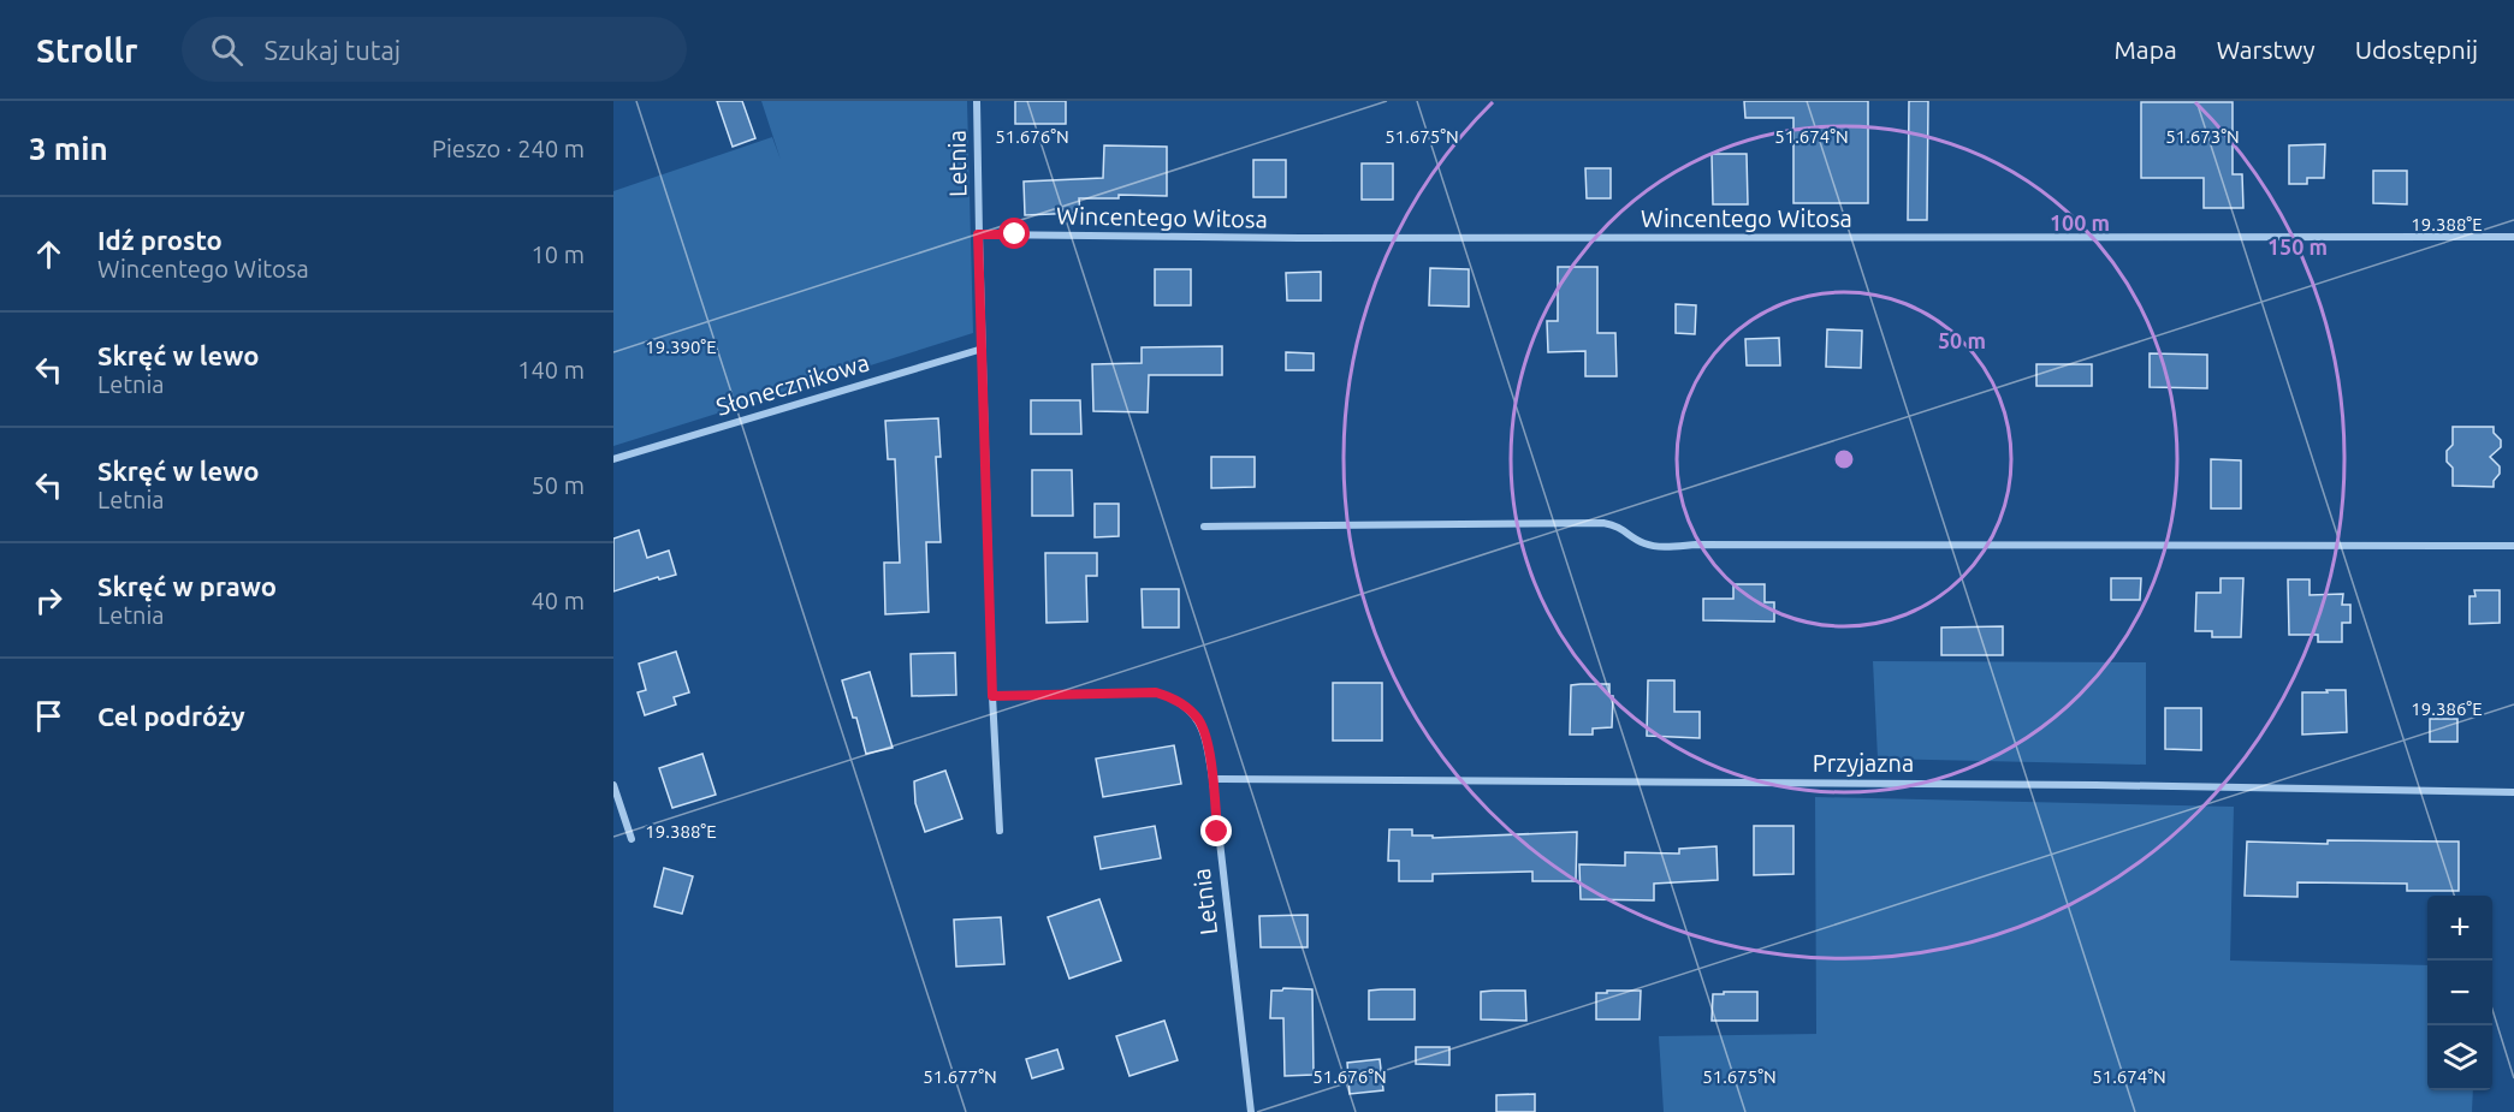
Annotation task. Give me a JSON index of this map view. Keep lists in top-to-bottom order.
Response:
{
  "streets": {
    "street": [
      "Letnia",
      "Wincentego Witosa",
      "Słonecznikowa",
      "Przyjazna"
    ]
  },
  "crossings": [
    ["Letnia", "Wincentego Witosa"],
    ["Letnia", "Słonecznikowa"],
    ["Letnia", "Przyjazna"]
  ],
  "page": {
    "header": "Strollr",
    "search": "Szukaj tutaj",
    "nav": ["Mapa", "Warstwy", "Udostępnij"],
    "heading": ["3 min", "Pieszo · 240 m"],
    "list": [
      ["Idź prosto", "Wincentego Witosa", "10 m"],
      ["Skręć w lewo", "Letnia", "140 m"],
      ["Skręć w lewo", "Letnia", "50 m"],
      ["Skręć w prawo", "Letnia", "40 m"],
      "Cel podróży"
    ],
    "map_buttons": ["+", "−"]
  },
  "coordinates": [
    "51.676°N",
    "51.675°N",
    "51.674°N",
    "51.673°N",
    "19.388°E",
    "19.390°E",
    "19.386°E",
    "51.677°N"
  ],
  "rings": ["100 m", "150 m", "50 m"]
}
